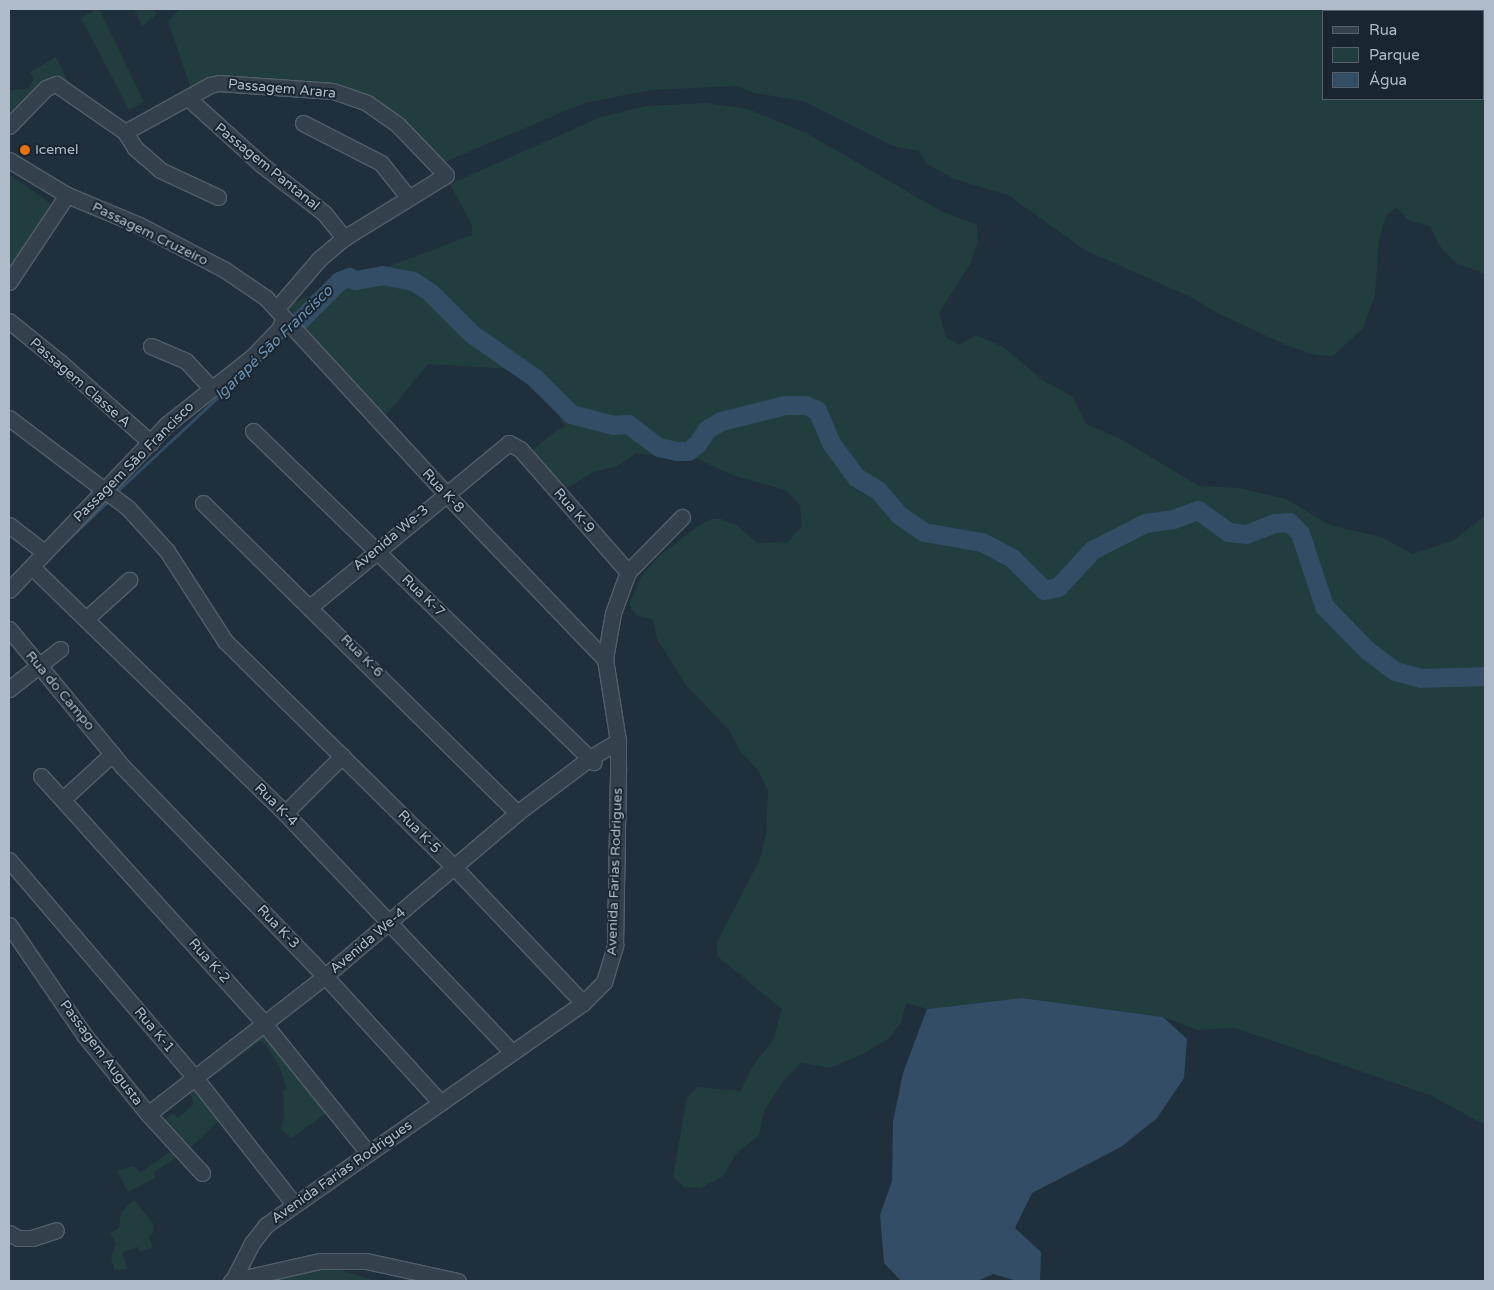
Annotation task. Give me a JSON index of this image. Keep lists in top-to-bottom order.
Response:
{
  "streets": {
    "street": [
      "Passagem Arara",
      "Passagem Pantanal",
      "Passagem Cruzeiro",
      "Passagem Classe A",
      "Passagem São Francisco",
      "Rua K-8",
      "Rua K-9",
      "Avenida We-3",
      "Rua K-7",
      "Rua K-6",
      "Rua do Campo",
      "Rua K-4",
      "Rua K-5",
      "Avenida Farias Rodrigues",
      "Rua K-3",
      "Avenida We-4",
      "Rua K-2",
      "Rua K-1",
      "Passagem Augusta"
    ]
  },
  "crossings": [
    ["Passagem Arara", "Passagem Pantanal"],
    ["Passagem Arara", "Passagem São Francisco"],
    ["Passagem Pantanal", "Passagem São Francisco"],
    ["Passagem Cruzeiro", "Passagem São Francisco"],
    ["Passagem Cruzeiro", "Rua K-8"],
    ["Passagem Classe A", "Passagem São Francisco"],
    ["Passagem São Francisco", "Rua K-8"],
    ["Passagem São Francisco", "Rua K-4"],
    ["Passagem São Francisco", "Rua K-5"],
    ["Rua K-8", "Avenida We-3"],
    ["Rua K-8", "Avenida Farias Rodrigues"],
    ["Rua K-9", "Avenida We-3"],
    ["Rua K-9", "Avenida Farias Rodrigues"],
    ["Avenida We-3", "Rua K-7"],
    ["Avenida We-3", "Rua K-6"],
    ["Rua K-7", "Avenida We-4"],
    ["Rua K-6", "Avenida We-4"],
    ["Rua do Campo", "Rua K-3"],
    ["Rua K-4", "Avenida Farias Rodrigues"],
    ["Rua K-4", "Avenida We-4"],
    ["Rua K-5", "Avenida Farias Rodrigues"],
    ["Rua K-5", "Avenida We-4"],
    ["Avenida Farias Rodrigues", "Rua K-3"],
    ["Avenida Farias Rodrigues", "Avenida We-4"],
    ["Avenida Farias Rodrigues", "Rua K-2"],
    ["Avenida Farias Rodrigues", "Rua K-1"],
    ["Rua K-3", "Avenida We-4"],
    ["Avenida We-4", "Rua K-2"],
    ["Avenida We-4", "Rua K-1"],
    ["Avenida We-4", "Passagem Augusta"]
  ],
  "water": ["Igarapé São Francisco"],
  "places": ["Icemel"],
  "legend": ["Rua", "Parque", "Água"]
}
